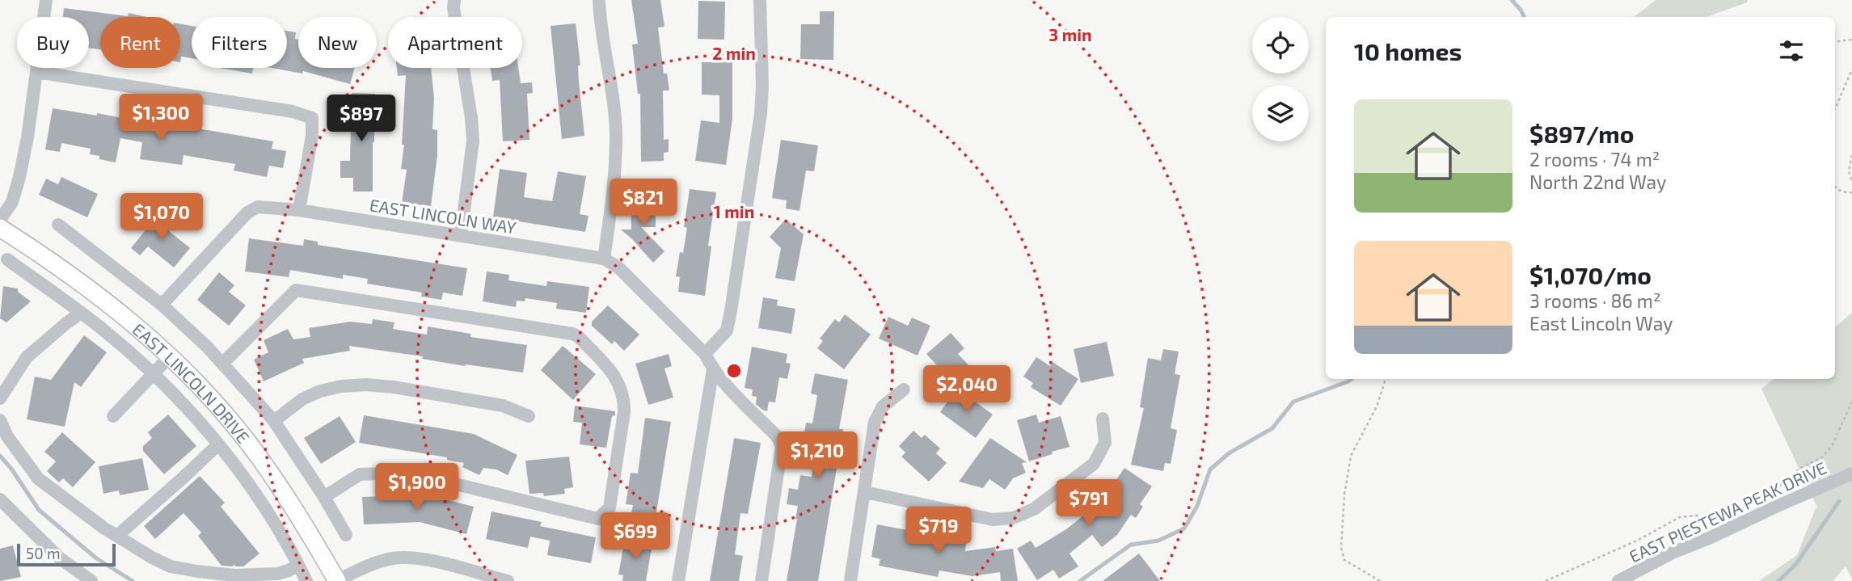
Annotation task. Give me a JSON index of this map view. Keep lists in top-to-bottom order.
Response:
{
  "streets": {
    "main road": ["EAST LINCOLN DRIVE"],
    "street": ["EAST LINCOLN WAY", "EAST PIESTEWA PEAK DRIVE"]
  },
  "crossings": [
    ["EAST LINCOLN WAY", "EAST LINCOLN DRIVE"]
  ],
  "scale_bar": "50 m",
  "page": {
    "chip": [
      "Buy",
      "Rent",
      "Filters",
      "New",
      "Apartment"
    ],
    "heading": "10 homes",
    "list": [
      {
        "name": "$897/mo",
        "note": "2 rooms · 74 m² · North 22nd Way"
      },
      {
        "name": "$1,070/mo",
        "note": "3 rooms · 86 m² · East Lincoln Way"
      }
    ],
    "price": [
      "$1,300",
      "$897",
      "$821",
      "$1,070",
      "$2,040",
      "$1,210",
      "$1,900",
      "$791",
      "$719",
      "$699"
    ],
    "scale": "50 m"
  },
  "rings": ["3 min", "2 min", "1 min"]
}
